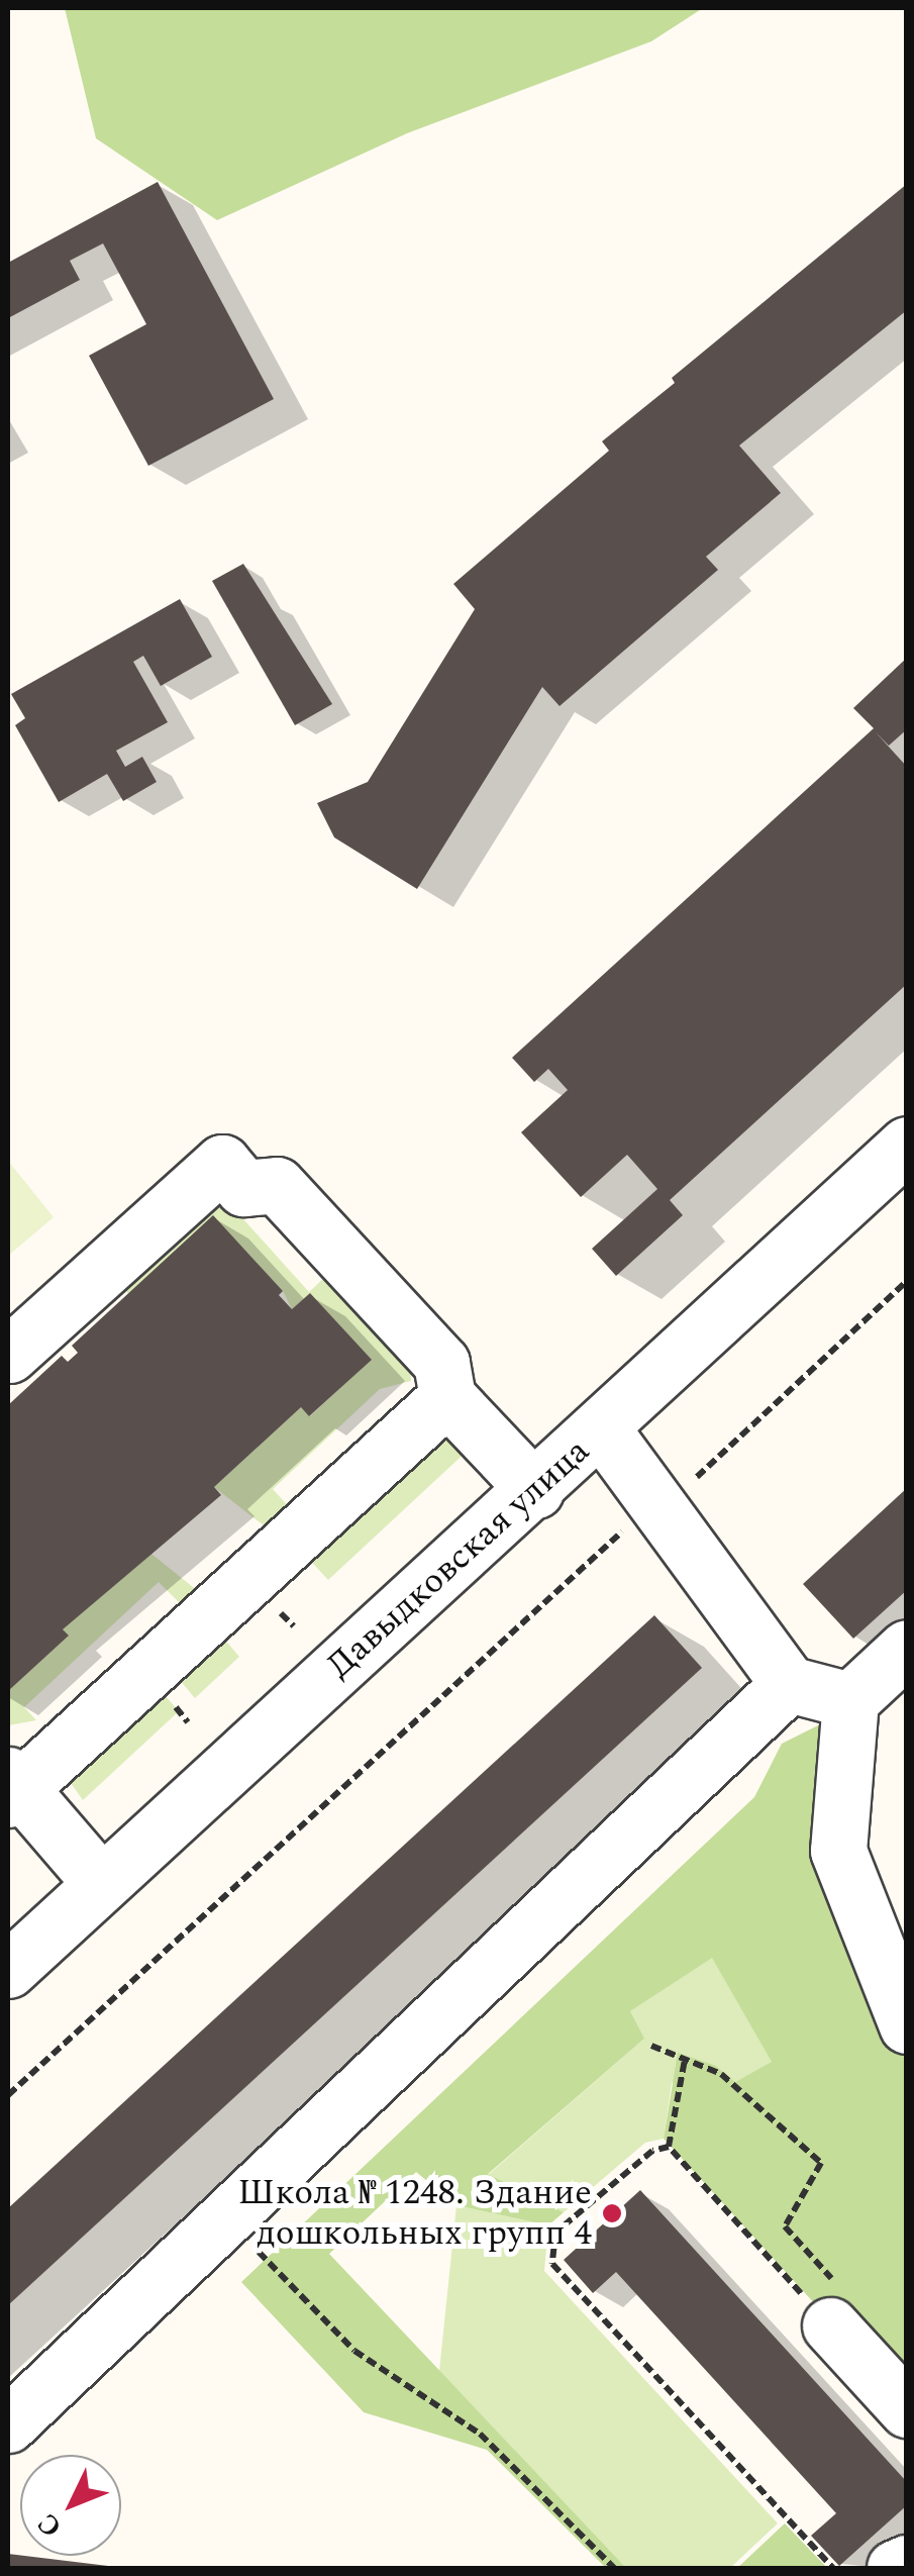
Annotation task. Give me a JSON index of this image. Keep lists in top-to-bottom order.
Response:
{
  "streets": {
    "street": ["Давыдковская улица"]
  },
  "places": ["Школа № 1248. Здание дошкольных групп 4"],
  "north": "bottom left"
}
